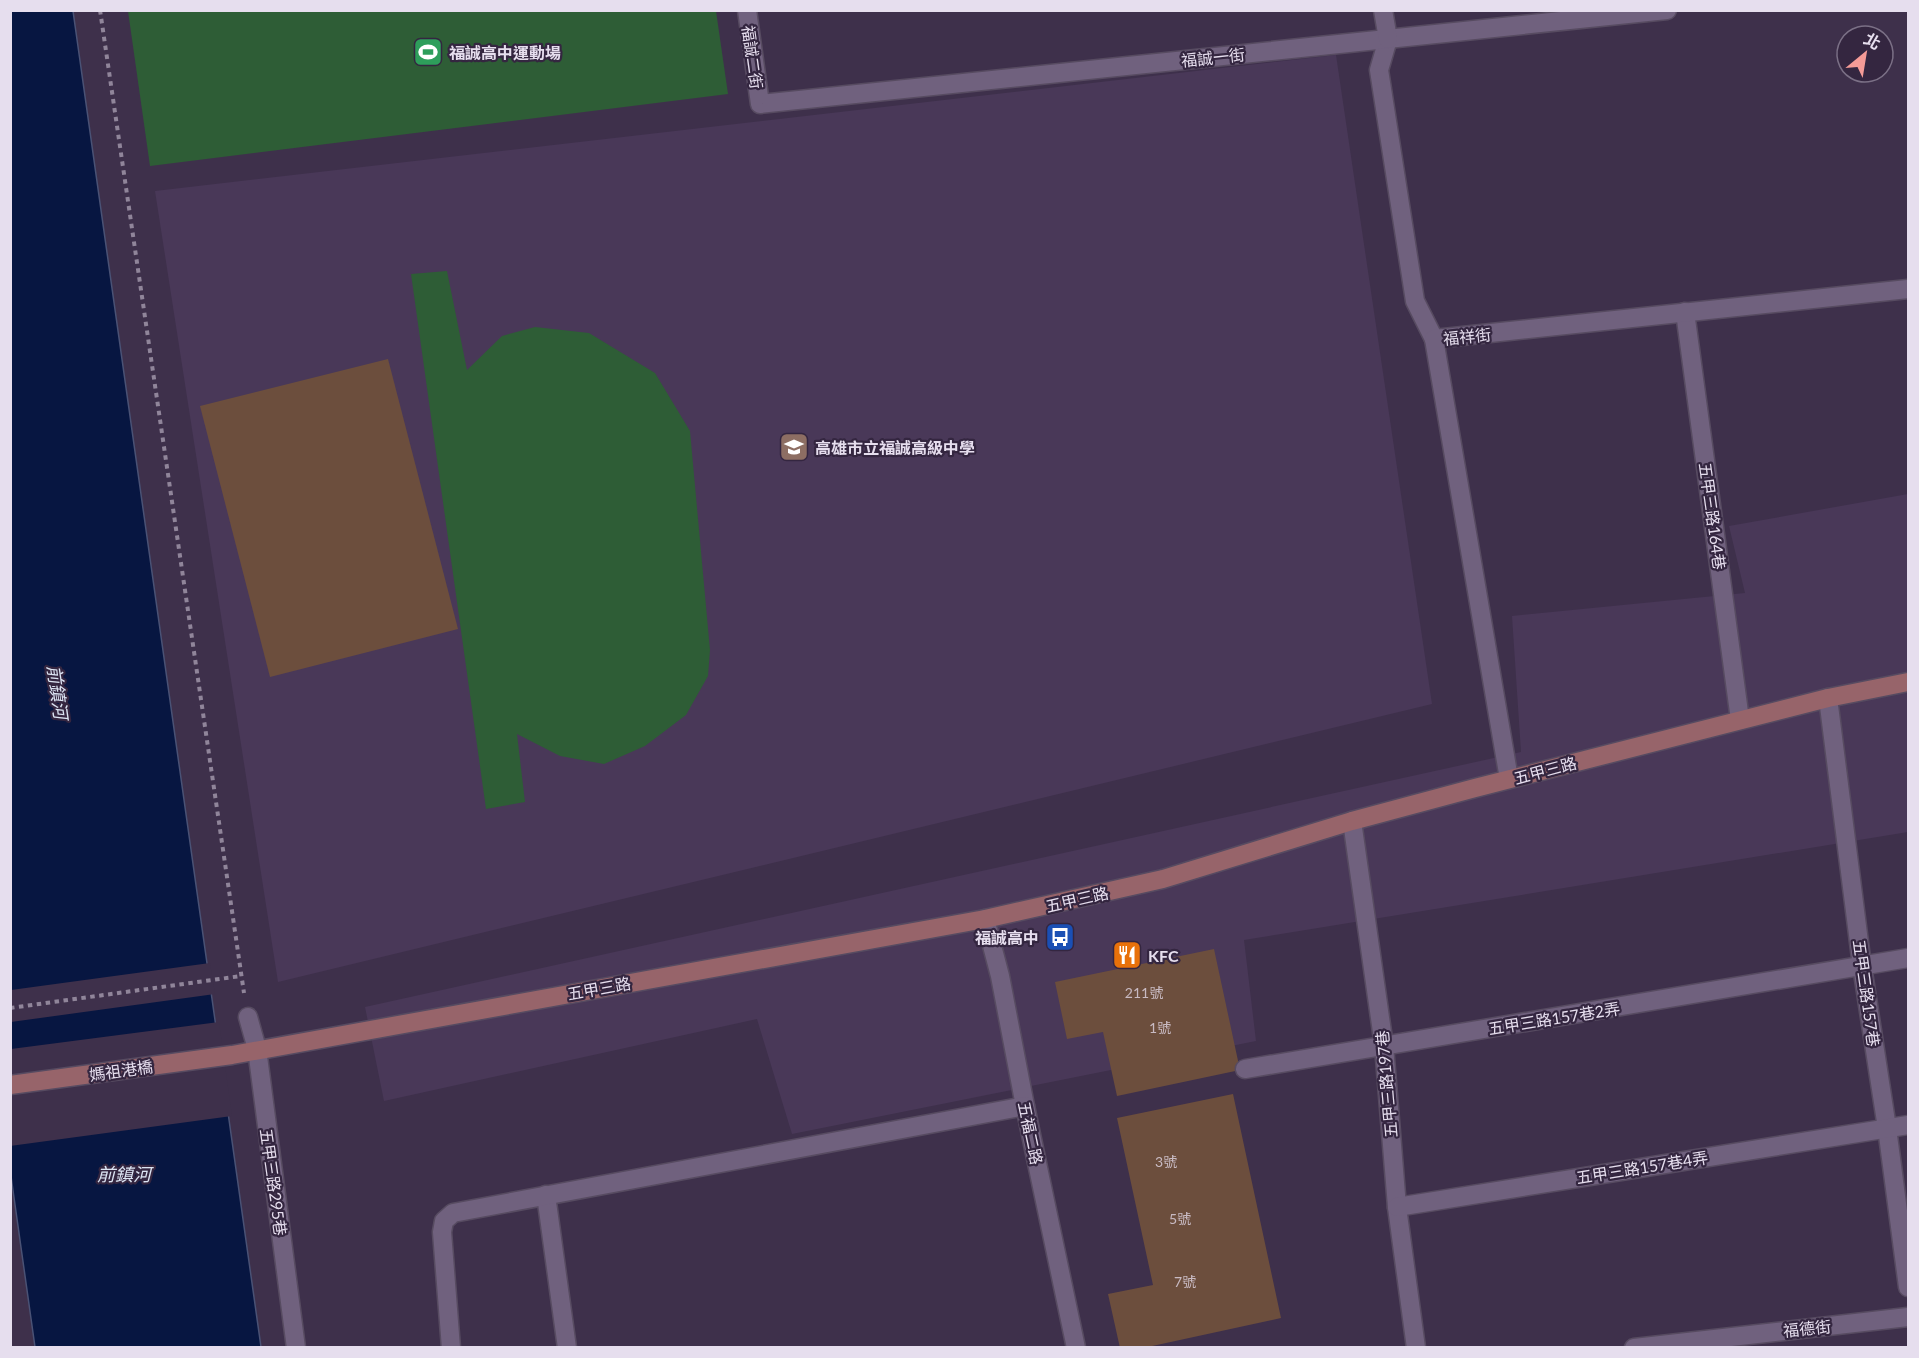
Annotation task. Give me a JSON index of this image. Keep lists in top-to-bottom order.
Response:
{
  "streets": {
    "main road": ["五甲三路", "媽祖港橋"],
    "street": [
      "福誠二街",
      "福誠一街",
      "福祥街",
      "五甲三路164巷",
      "五甲三路157巷",
      "五甲三路157巷2弄",
      "五甲三路197巷",
      "五福二路",
      "五甲三路157巷4弄",
      "五甲三路295巷",
      "福德街"
    ]
  },
  "crossings": [
    ["福誠二街", "福誠一街"],
    ["福祥街", "五甲三路164巷"],
    ["福祥街", "五甲三路"],
    ["五甲三路164巷", "五甲三路"],
    ["五甲三路", "五甲三路157巷"],
    ["五甲三路", "媽祖港橋"],
    ["五甲三路", "五甲三路197巷"],
    ["五甲三路", "五福二路"],
    ["五甲三路", "五甲三路295巷"],
    ["五甲三路157巷", "五甲三路157巷2弄"],
    ["五甲三路157巷", "五甲三路157巷4弄"],
    ["五甲三路157巷2弄", "五甲三路197巷"],
    ["五甲三路197巷", "五甲三路157巷4弄"]
  ],
  "water": ["前鎮河"],
  "places": {
    "sports": ["福誠高中運動場"],
    "school or university": ["高雄市立福誠高級中學"],
    "bus stop": ["福誠高中"],
    "restaurant": ["KFC"]
  },
  "house_numbers": [
    "211號",
    "1號",
    "3號",
    "5號",
    "7號"
  ],
  "north": "top right"
}
